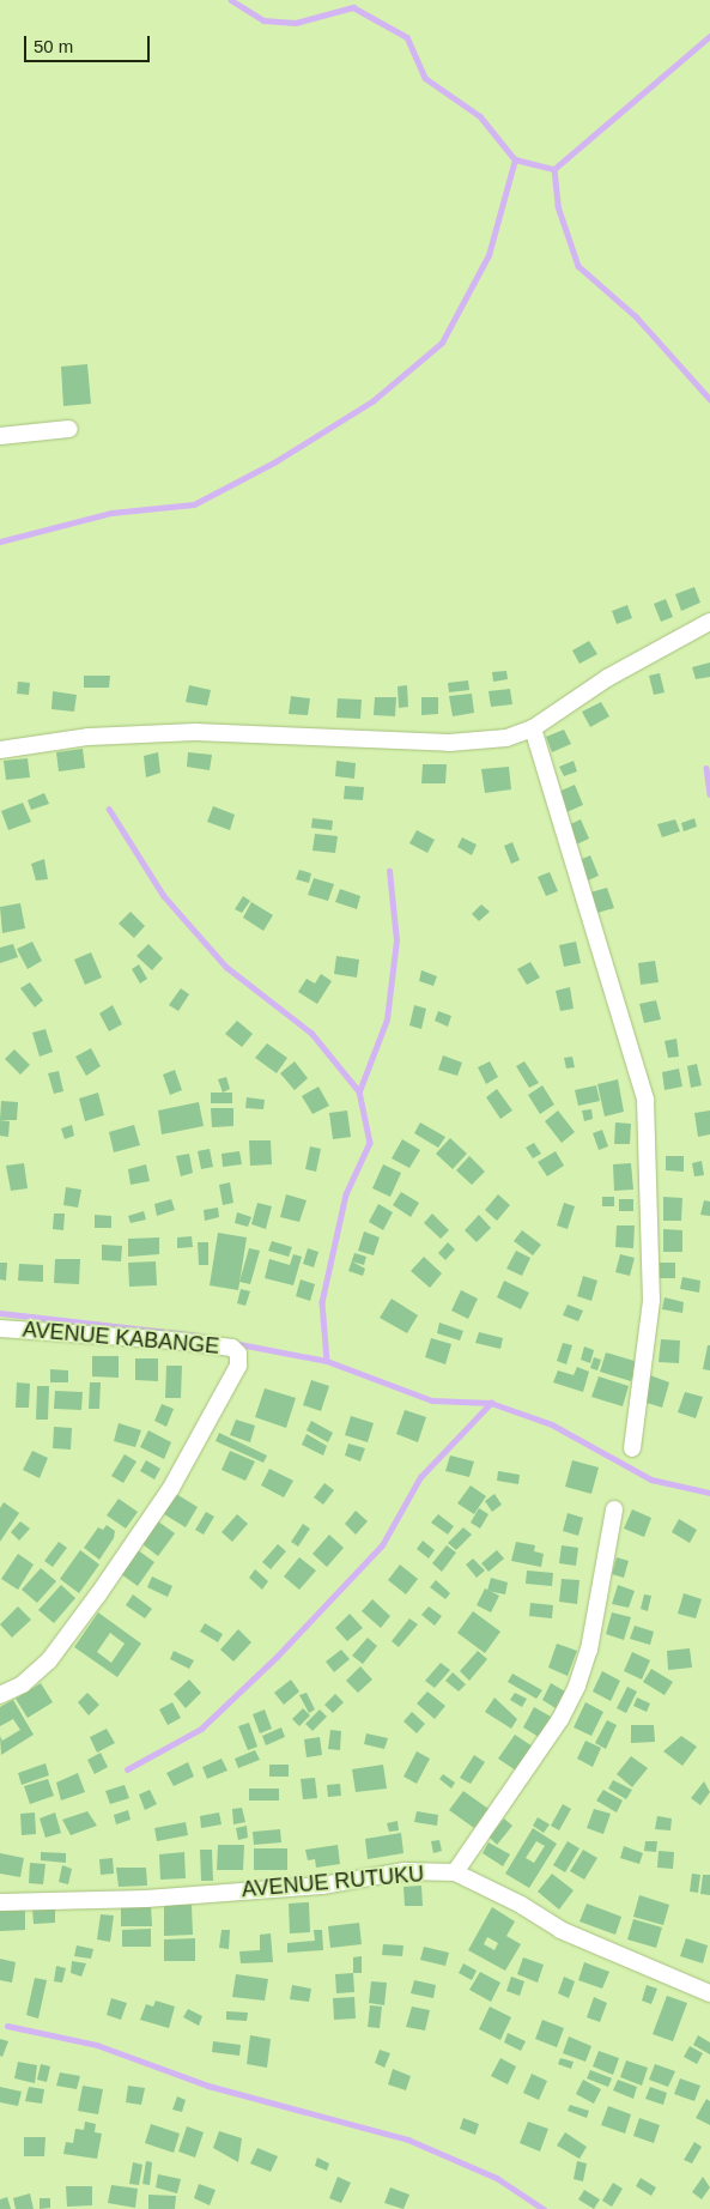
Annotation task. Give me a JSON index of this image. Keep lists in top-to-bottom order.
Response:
{
  "streets": {
    "street": ["AVENUE KABANGE", "AVENUE RUTUKU"]
  },
  "scale_bar": "50 m"
}
